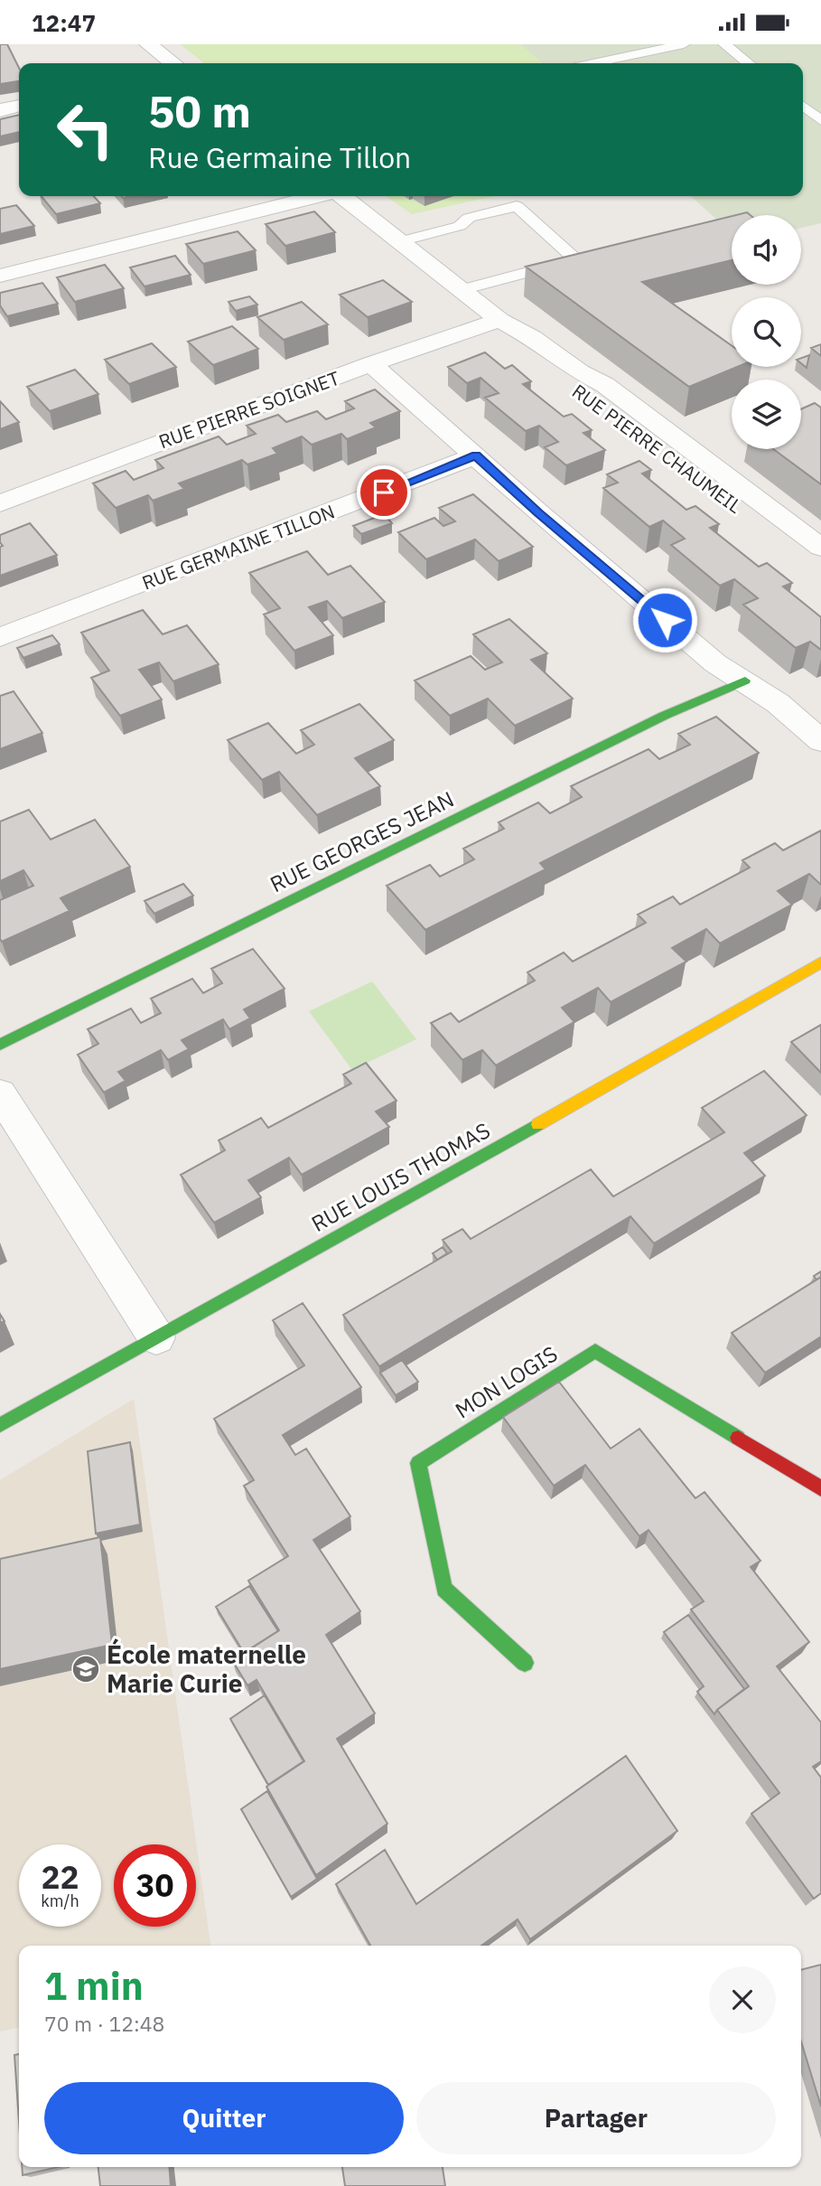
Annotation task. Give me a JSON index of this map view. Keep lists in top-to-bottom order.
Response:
{
  "streets": {
    "street": [
      "RUE PIERRE SOIGNET",
      "RUE PIERRE CHAUMEIL",
      "RUE GERMAINE TILLON",
      "RUE GEORGES JEAN",
      "RUE LOUIS THOMAS",
      "MON LOGIS"
    ]
  },
  "crossings": [
    ["RUE PIERRE SOIGNET", "RUE PIERRE CHAUMEIL"]
  ],
  "places": {
    "school or university": ["École maternelle Marie Curie"]
  },
  "page": {
    "status": "12:47",
    "turn": ["50 m", "Rue Germaine Tillon"],
    "speed": "22 km/h",
    "limit": "30",
    "heading": ["1 min", "70 m · 12:48"],
    "buttons": ["Quitter", "Partager"]
  }
}
